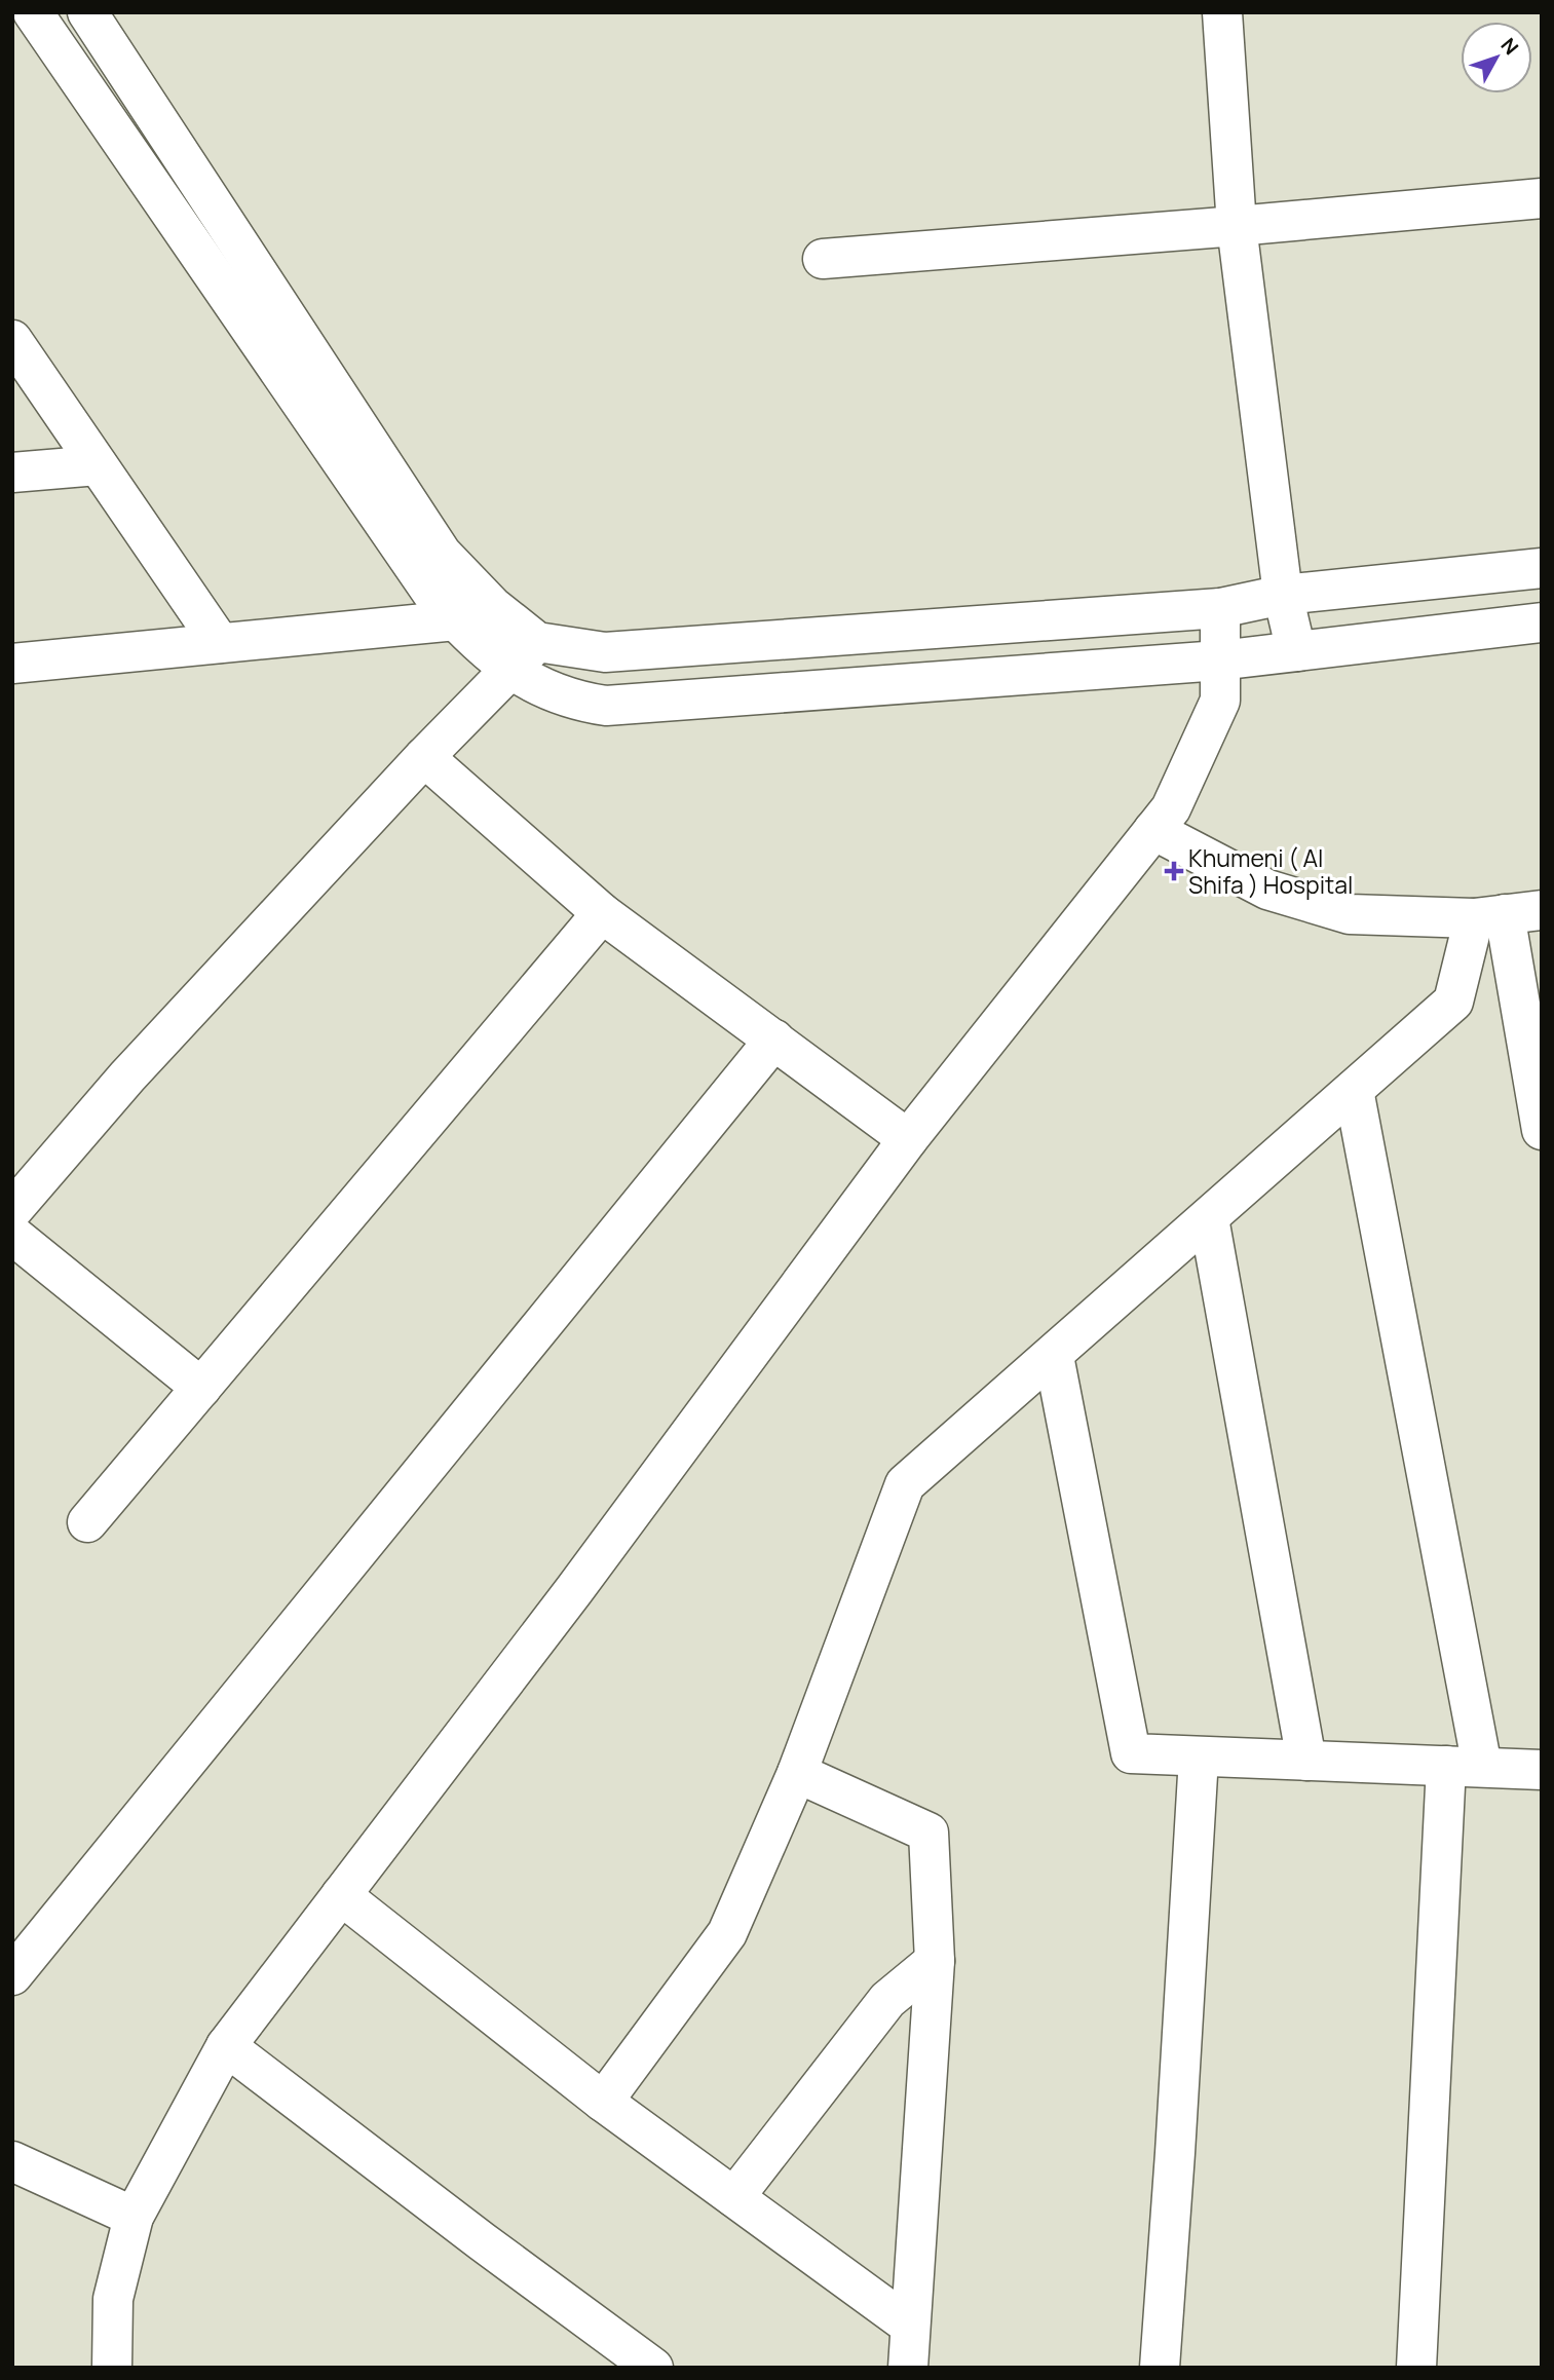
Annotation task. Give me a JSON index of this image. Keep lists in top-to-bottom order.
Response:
{
  "places": {
    "health": ["Khumeni ( Al Shifa ) Hospital"]
  },
  "north": "top right"
}
